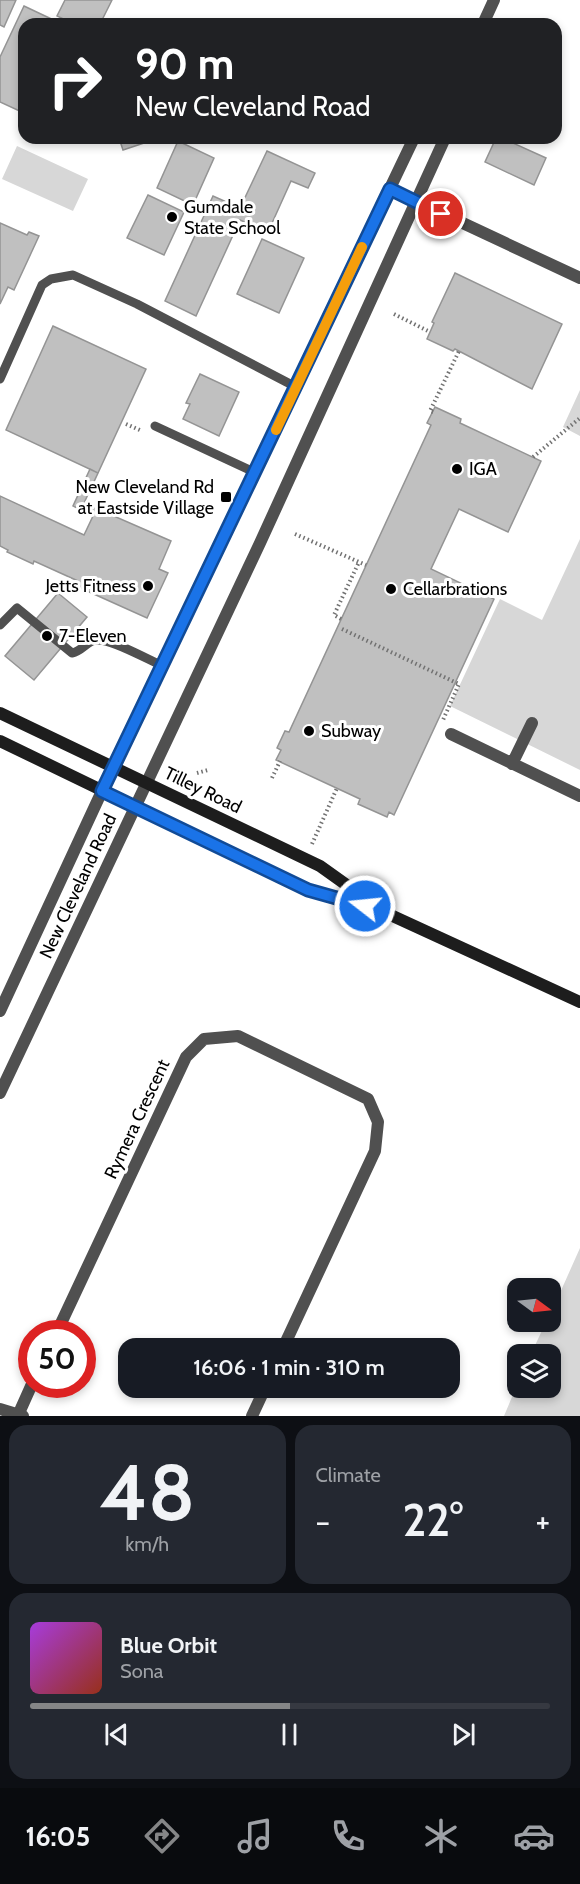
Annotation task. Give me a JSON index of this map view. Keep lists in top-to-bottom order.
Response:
{
  "streets": {
    "main road": ["Tilley Road"],
    "street": ["New Cleveland Road", "Rymera Crescent"]
  },
  "crossings": [
    ["Tilley Road", "New Cleveland Road"]
  ],
  "places": {
    "other": [
      "Gumdale State School",
      "IGA",
      "Jetts Fitness",
      "Cellarbrations",
      "7-Eleven",
      "Subway"
    ],
    "transit": ["New Cleveland Rd at Eastside Village"]
  },
  "north": "right",
  "page": {
    "turn": ["90 m", "New Cleveland Road"],
    "limit": "50",
    "trip": "16:06 · 1 min · 310 m",
    "tile": [
      ["48", "km/h"],
      "Climate"
    ],
    "heat": ["−", "22°", "+"],
    "song": ["Blue Orbit", "Sona"],
    "tabs": "16:05"
  }
}
